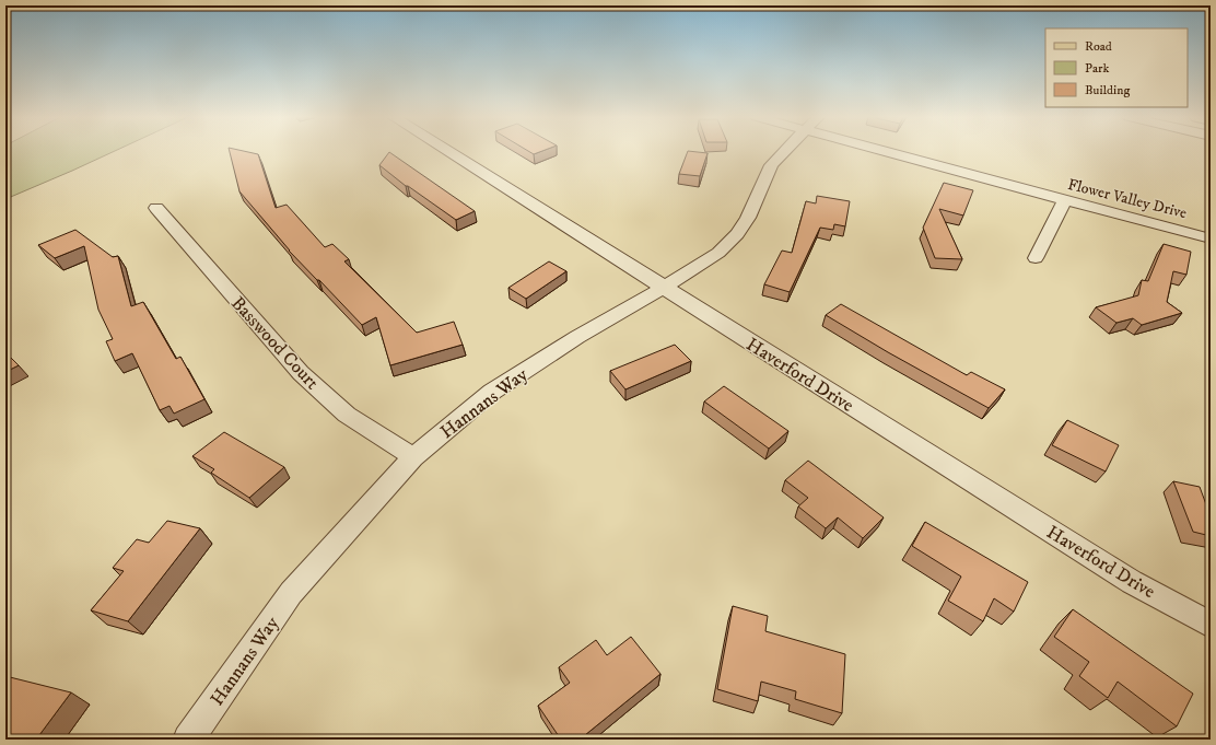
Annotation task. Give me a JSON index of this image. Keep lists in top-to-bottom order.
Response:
{
  "streets": {
    "street": [
      "Flower Valley Drive",
      "Basswood Court",
      "Haverford Drive",
      "Hannans Way"
    ]
  },
  "crossings": [
    ["Basswood Court", "Hannans Way"],
    ["Haverford Drive", "Hannans Way"]
  ],
  "legend": ["Road", "Park", "Building"]
}
